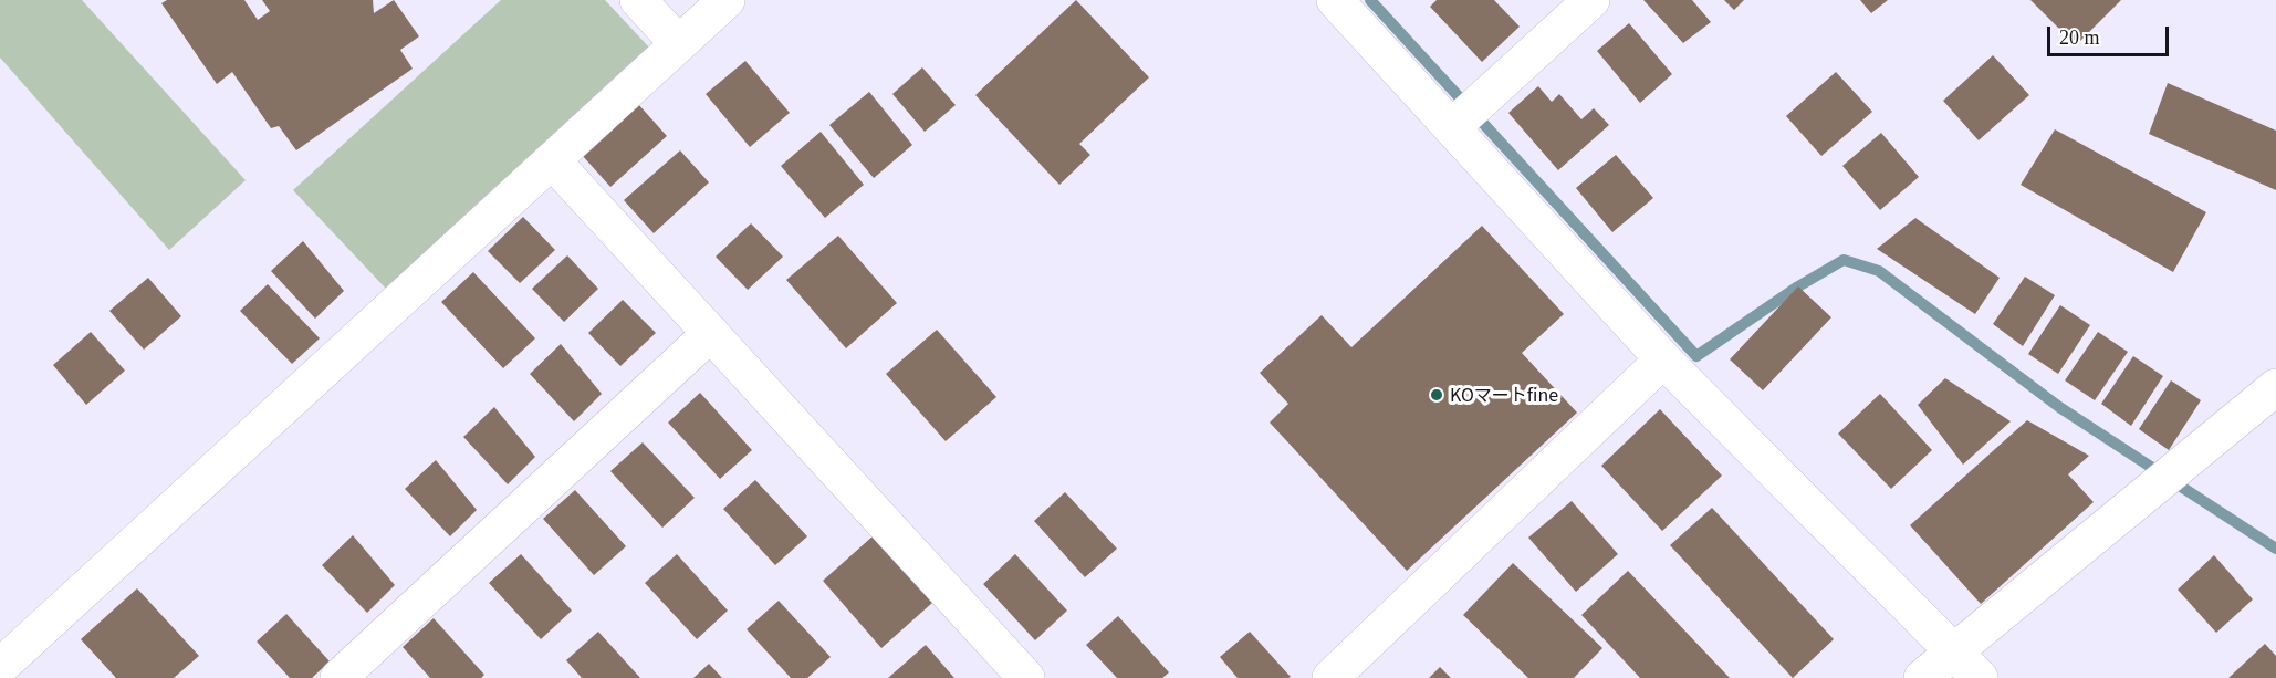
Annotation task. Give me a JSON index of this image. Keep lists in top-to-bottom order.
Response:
{
  "places": ["KOマートfine"],
  "scale_bar": "20 m"
}
